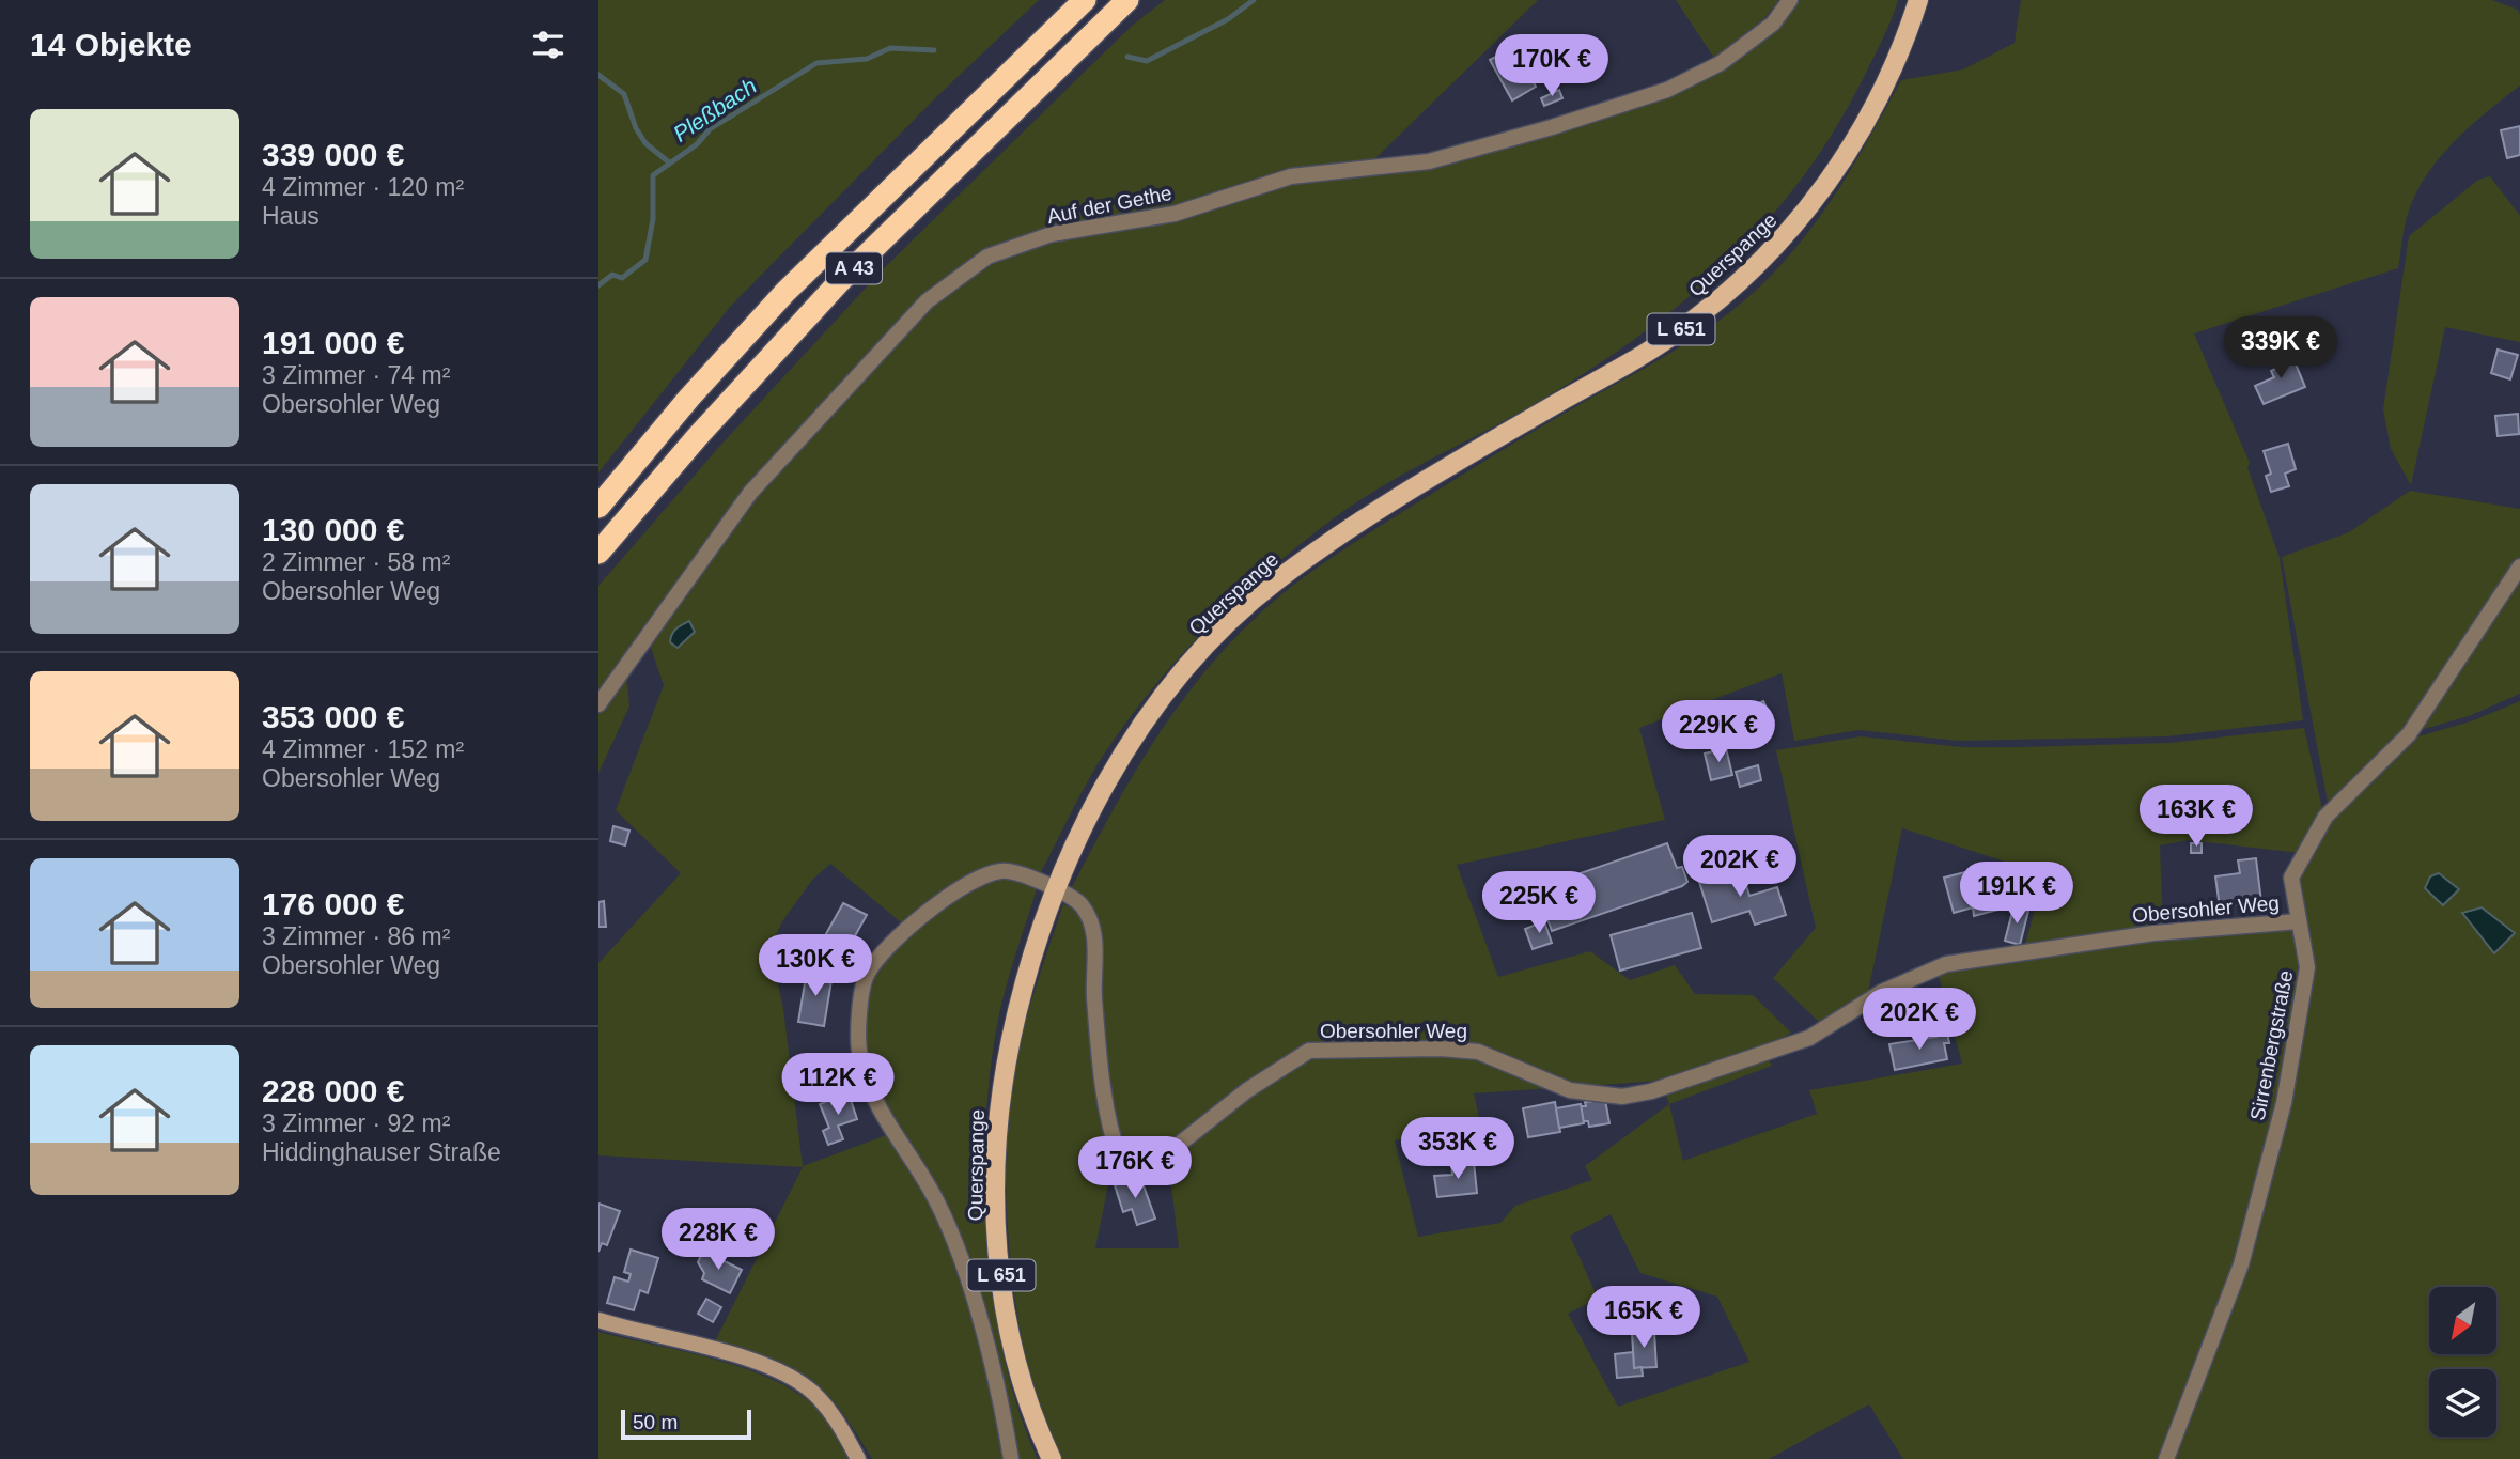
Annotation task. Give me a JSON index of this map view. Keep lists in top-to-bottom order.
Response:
{
  "streets": {
    "highway": ["A 43"],
    "main road": ["Querspange", "L 651"],
    "street": ["Auf der Gethe", "Obersohler Weg", "Sirrenbergstraße"]
  },
  "crossings": [
    ["Querspange", "Obersohler Weg"],
    ["Obersohler Weg", "Sirrenbergstraße"]
  ],
  "water": ["Pleßbach"],
  "scale_bar": "50 m",
  "north": "bottom left",
  "page": {
    "heading": "14 Objekte",
    "price": [
      "170K €",
      "339K €",
      "229K €",
      "163K €",
      "202K €",
      "191K €",
      "225K €",
      "130K €",
      "202K €",
      "112K €",
      "353K €",
      "176K €",
      "228K €",
      "165K €"
    ],
    "list": [
      {
        "name": "339 000 €",
        "note": "4 Zimmer · 120 m² · Haus"
      },
      {
        "name": "191 000 €",
        "note": "3 Zimmer · 74 m² · Obersohler Weg"
      },
      {
        "name": "130 000 €",
        "note": "2 Zimmer · 58 m² · Obersohler Weg"
      },
      {
        "name": "353 000 €",
        "note": "4 Zimmer · 152 m² · Obersohler Weg"
      },
      {
        "name": "176 000 €",
        "note": "3 Zimmer · 86 m² · Obersohler Weg"
      },
      {
        "name": "228 000 €",
        "note": "3 Zimmer · 92 m² · Hiddinghauser Straße"
      }
    ],
    "scale": "50 m"
  }
}
